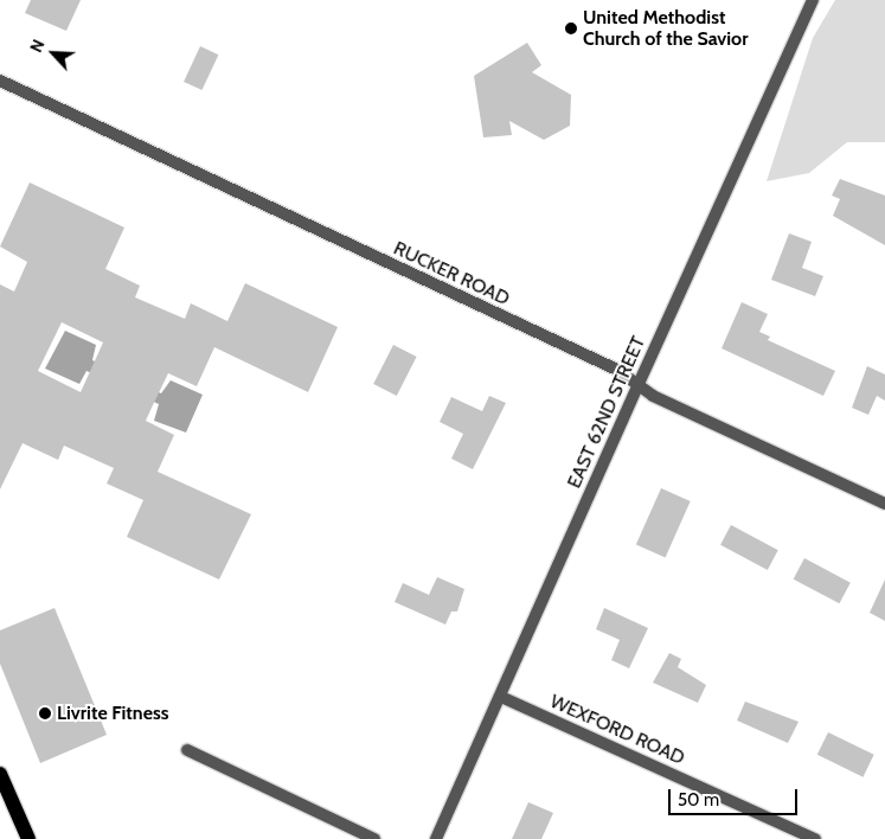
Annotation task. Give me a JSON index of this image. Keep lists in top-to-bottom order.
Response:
{
  "streets": {
    "street": ["RUCKER ROAD", "EAST 62ND STREET", "WEXFORD ROAD"]
  },
  "crossings": [
    ["RUCKER ROAD", "EAST 62ND STREET"],
    ["EAST 62ND STREET", "WEXFORD ROAD"]
  ],
  "places": ["United Methodist Church of the Savior", "Livrite Fitness"],
  "scale_bar": "50 m",
  "north": "top left"
}
